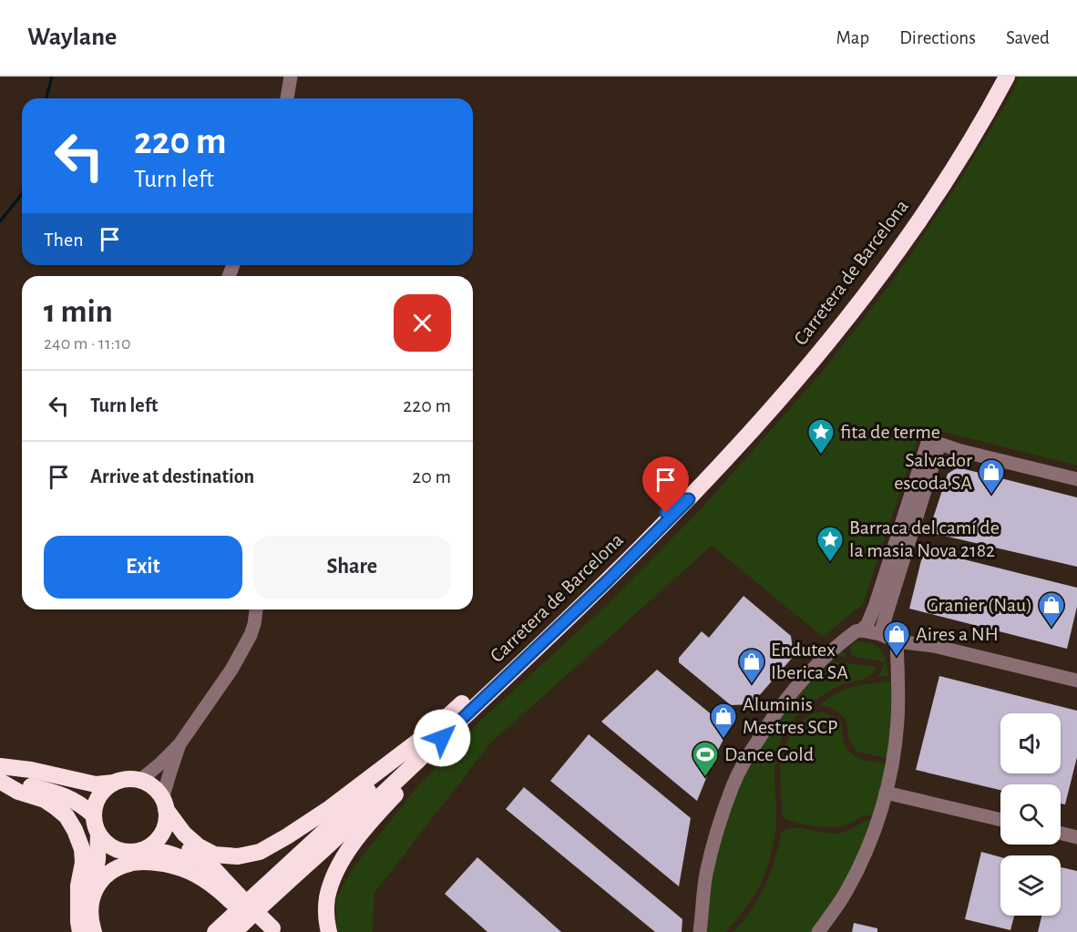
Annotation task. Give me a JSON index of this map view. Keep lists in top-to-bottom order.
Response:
{
  "streets": {
    "highway": ["Carretera de Barcelona"]
  },
  "places": {
    "place": ["fita de terme", "Barraca del camí de la masia Nova 2182"],
    "shop": [
      "Salvador escoda SA",
      "Granier (Nau)",
      "Aires a NH",
      "Endutex Iberica SA",
      "Aluminis Mestres SCP"
    ],
    "sports": ["Dance Gold"]
  },
  "page": {
    "header": "Waylane",
    "nav": ["Map", "Directions", "Saved"],
    "turn": ["220 m", "Turn left"],
    "then": "Then",
    "heading": ["1 min", "240 m · 11:10"],
    "list": [
      {
        "name": "Turn left",
        "value": "220 m"
      },
      {
        "name": "Arrive at destination",
        "value": "20 m"
      }
    ],
    "buttons": ["Exit", "Share"]
  }
}
